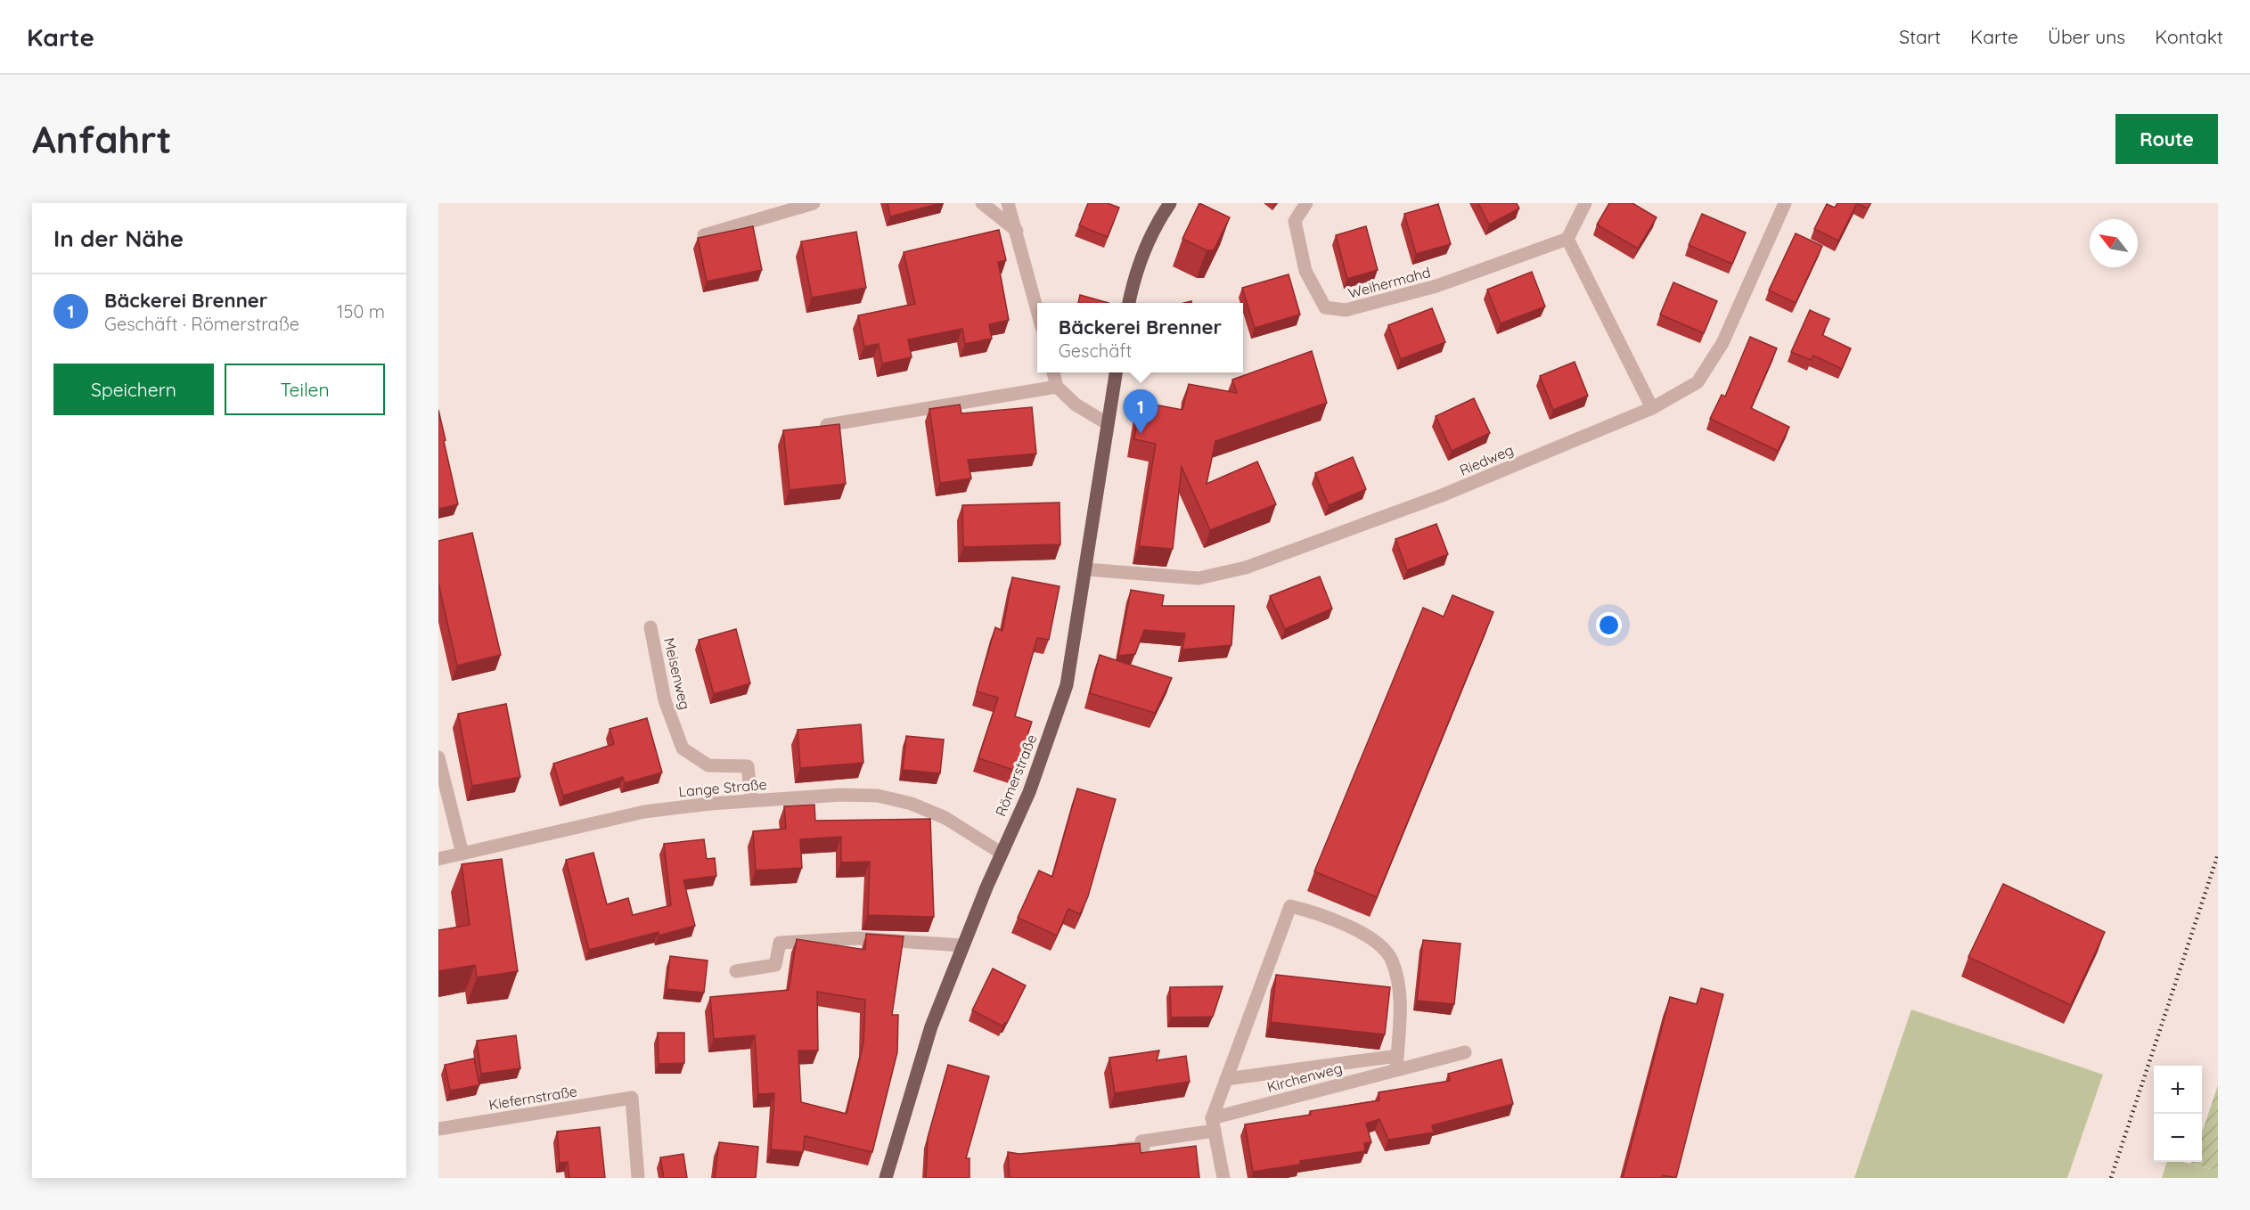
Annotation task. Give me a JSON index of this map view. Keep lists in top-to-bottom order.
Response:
{
  "streets": {
    "main road": ["Römerstraße"],
    "street": [
      "Weihermahd",
      "Riedweg",
      "Meisenweg",
      "Lange Straße",
      "Kirchenweg",
      "Kiefernstraße"
    ]
  },
  "crossings": [
    ["Riedweg", "Römerstraße"],
    ["Meisenweg", "Lange Straße"],
    ["Römerstraße", "Lange Straße"]
  ],
  "north": "top left",
  "page": {
    "header": "Karte",
    "nav": [
      "Start",
      "Karte",
      "Über uns",
      "Kontakt"
    ],
    "buttons": [
      "Route",
      ["Speichern", "Teilen"]
    ],
    "title": "Anfahrt",
    "heading": "In der Nähe",
    "list": [
      {
        "mark": "1",
        "name": "Bäckerei Brenner",
        "note": "Geschäft · Römerstraße",
        "value": "150 m"
      }
    ],
    "popup": ["Bäckerei Brenner", "Geschäft"],
    "pins": "1",
    "map_buttons": ["+", "−"]
  }
}
